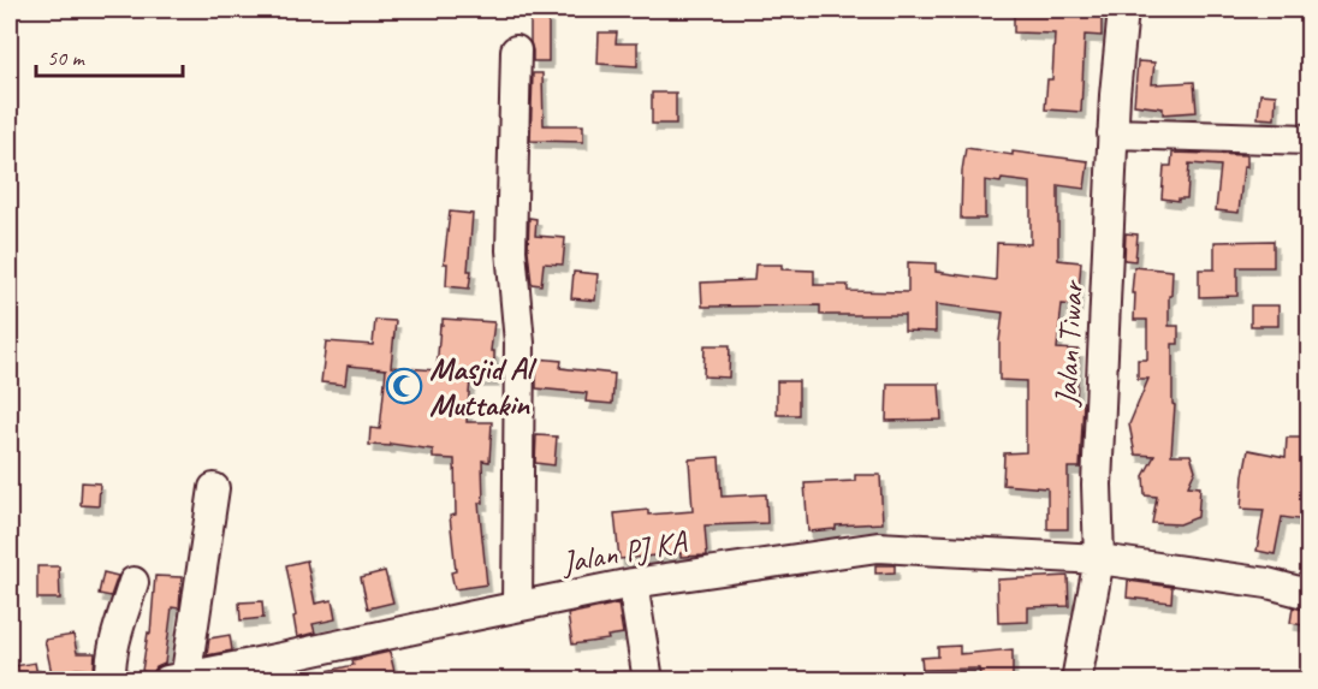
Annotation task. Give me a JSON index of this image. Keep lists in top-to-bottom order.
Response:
{
  "streets": {
    "street": ["Jalan Tiwar", "Jalan PJ KA"]
  },
  "crossings": [
    ["Jalan Tiwar", "Jalan PJ KA"]
  ],
  "places": {
    "mosque": ["Masjid Al Muttakin"]
  },
  "scale_bar": "50 m"
}
